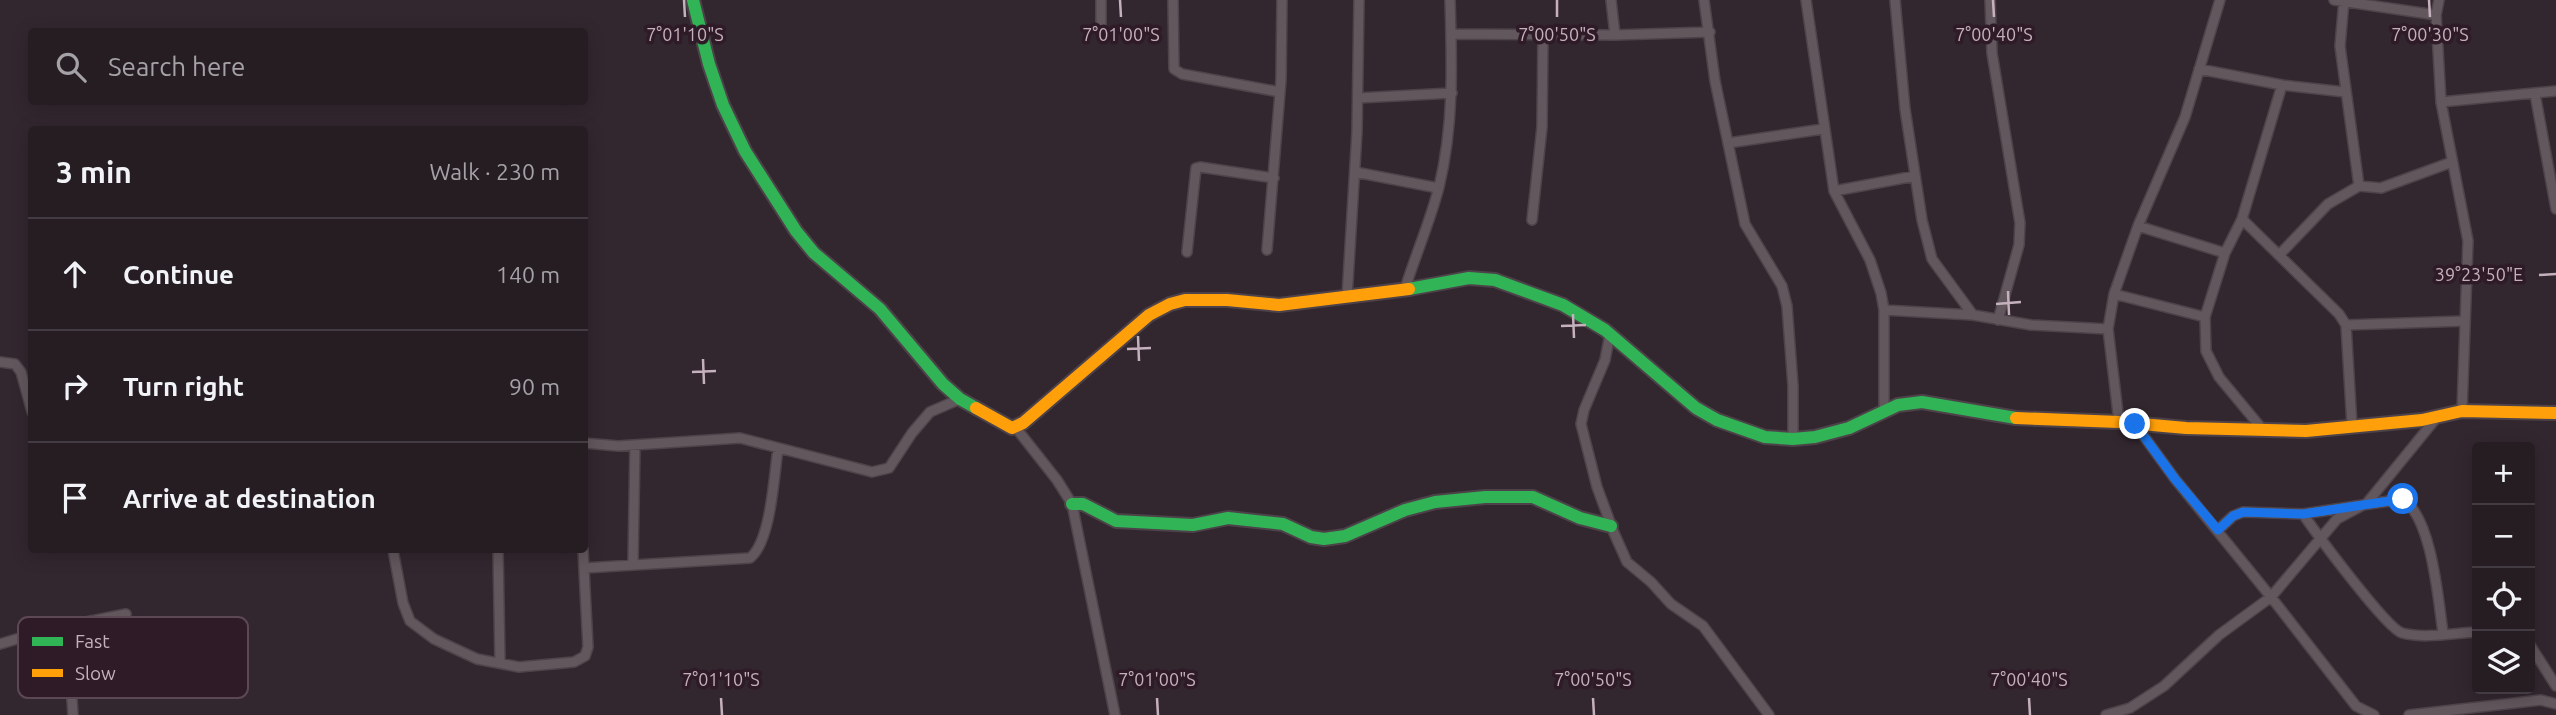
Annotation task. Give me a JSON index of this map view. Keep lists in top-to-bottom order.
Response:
{
  "legend": ["Fast", "Slow"],
  "page": {
    "search": "Search here",
    "heading": ["3 min", "Walk · 230 m"],
    "list": [
      ["Continue", "140 m"],
      ["Turn right", "90 m"],
      "Arrive at destination"
    ],
    "map_buttons": ["+", "−"]
  },
  "coordinates": [
    "7°01'10\"S",
    "7°01'00\"S",
    "7°00'50\"S",
    "7°00'40\"S",
    "7°00'30\"S",
    "39°23'50\"E"
  ]
}
